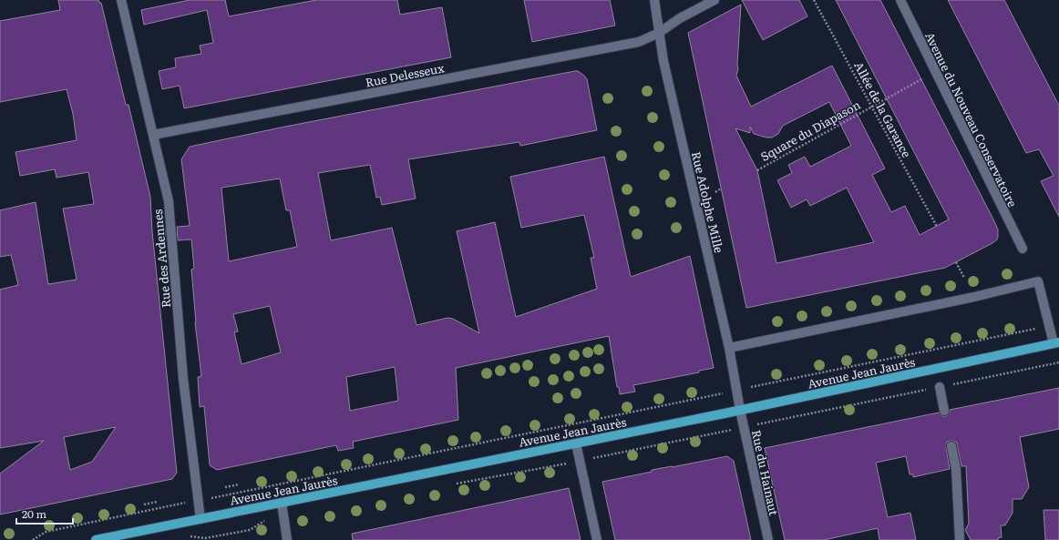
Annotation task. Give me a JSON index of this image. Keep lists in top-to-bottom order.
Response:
{
  "streets": {
    "main road": ["Avenue Jean Jaurès"],
    "street": [
      "Rue Delesseux",
      "Avenue du Nouveau Conservatoire",
      "Rue Adolphe Mille",
      "Rue des Ardennes",
      "Rue du Hainaut"
    ],
    "path": ["Allée de la Garance", "Square du Diapason"]
  },
  "crossings": [
    ["Rue Delesseux", "Rue Adolphe Mille"],
    ["Rue Delesseux", "Rue des Ardennes"],
    ["Allée de la Garance", "Square du Diapason"],
    ["Avenue du Nouveau Conservatoire", "Square du Diapason"],
    ["Rue Adolphe Mille", "Avenue Jean Jaurès"],
    ["Rue Adolphe Mille", "Rue du Hainaut"],
    ["Rue des Ardennes", "Avenue Jean Jaurès"],
    ["Avenue Jean Jaurès", "Rue du Hainaut"]
  ],
  "scale_bar": "20 m"
}
